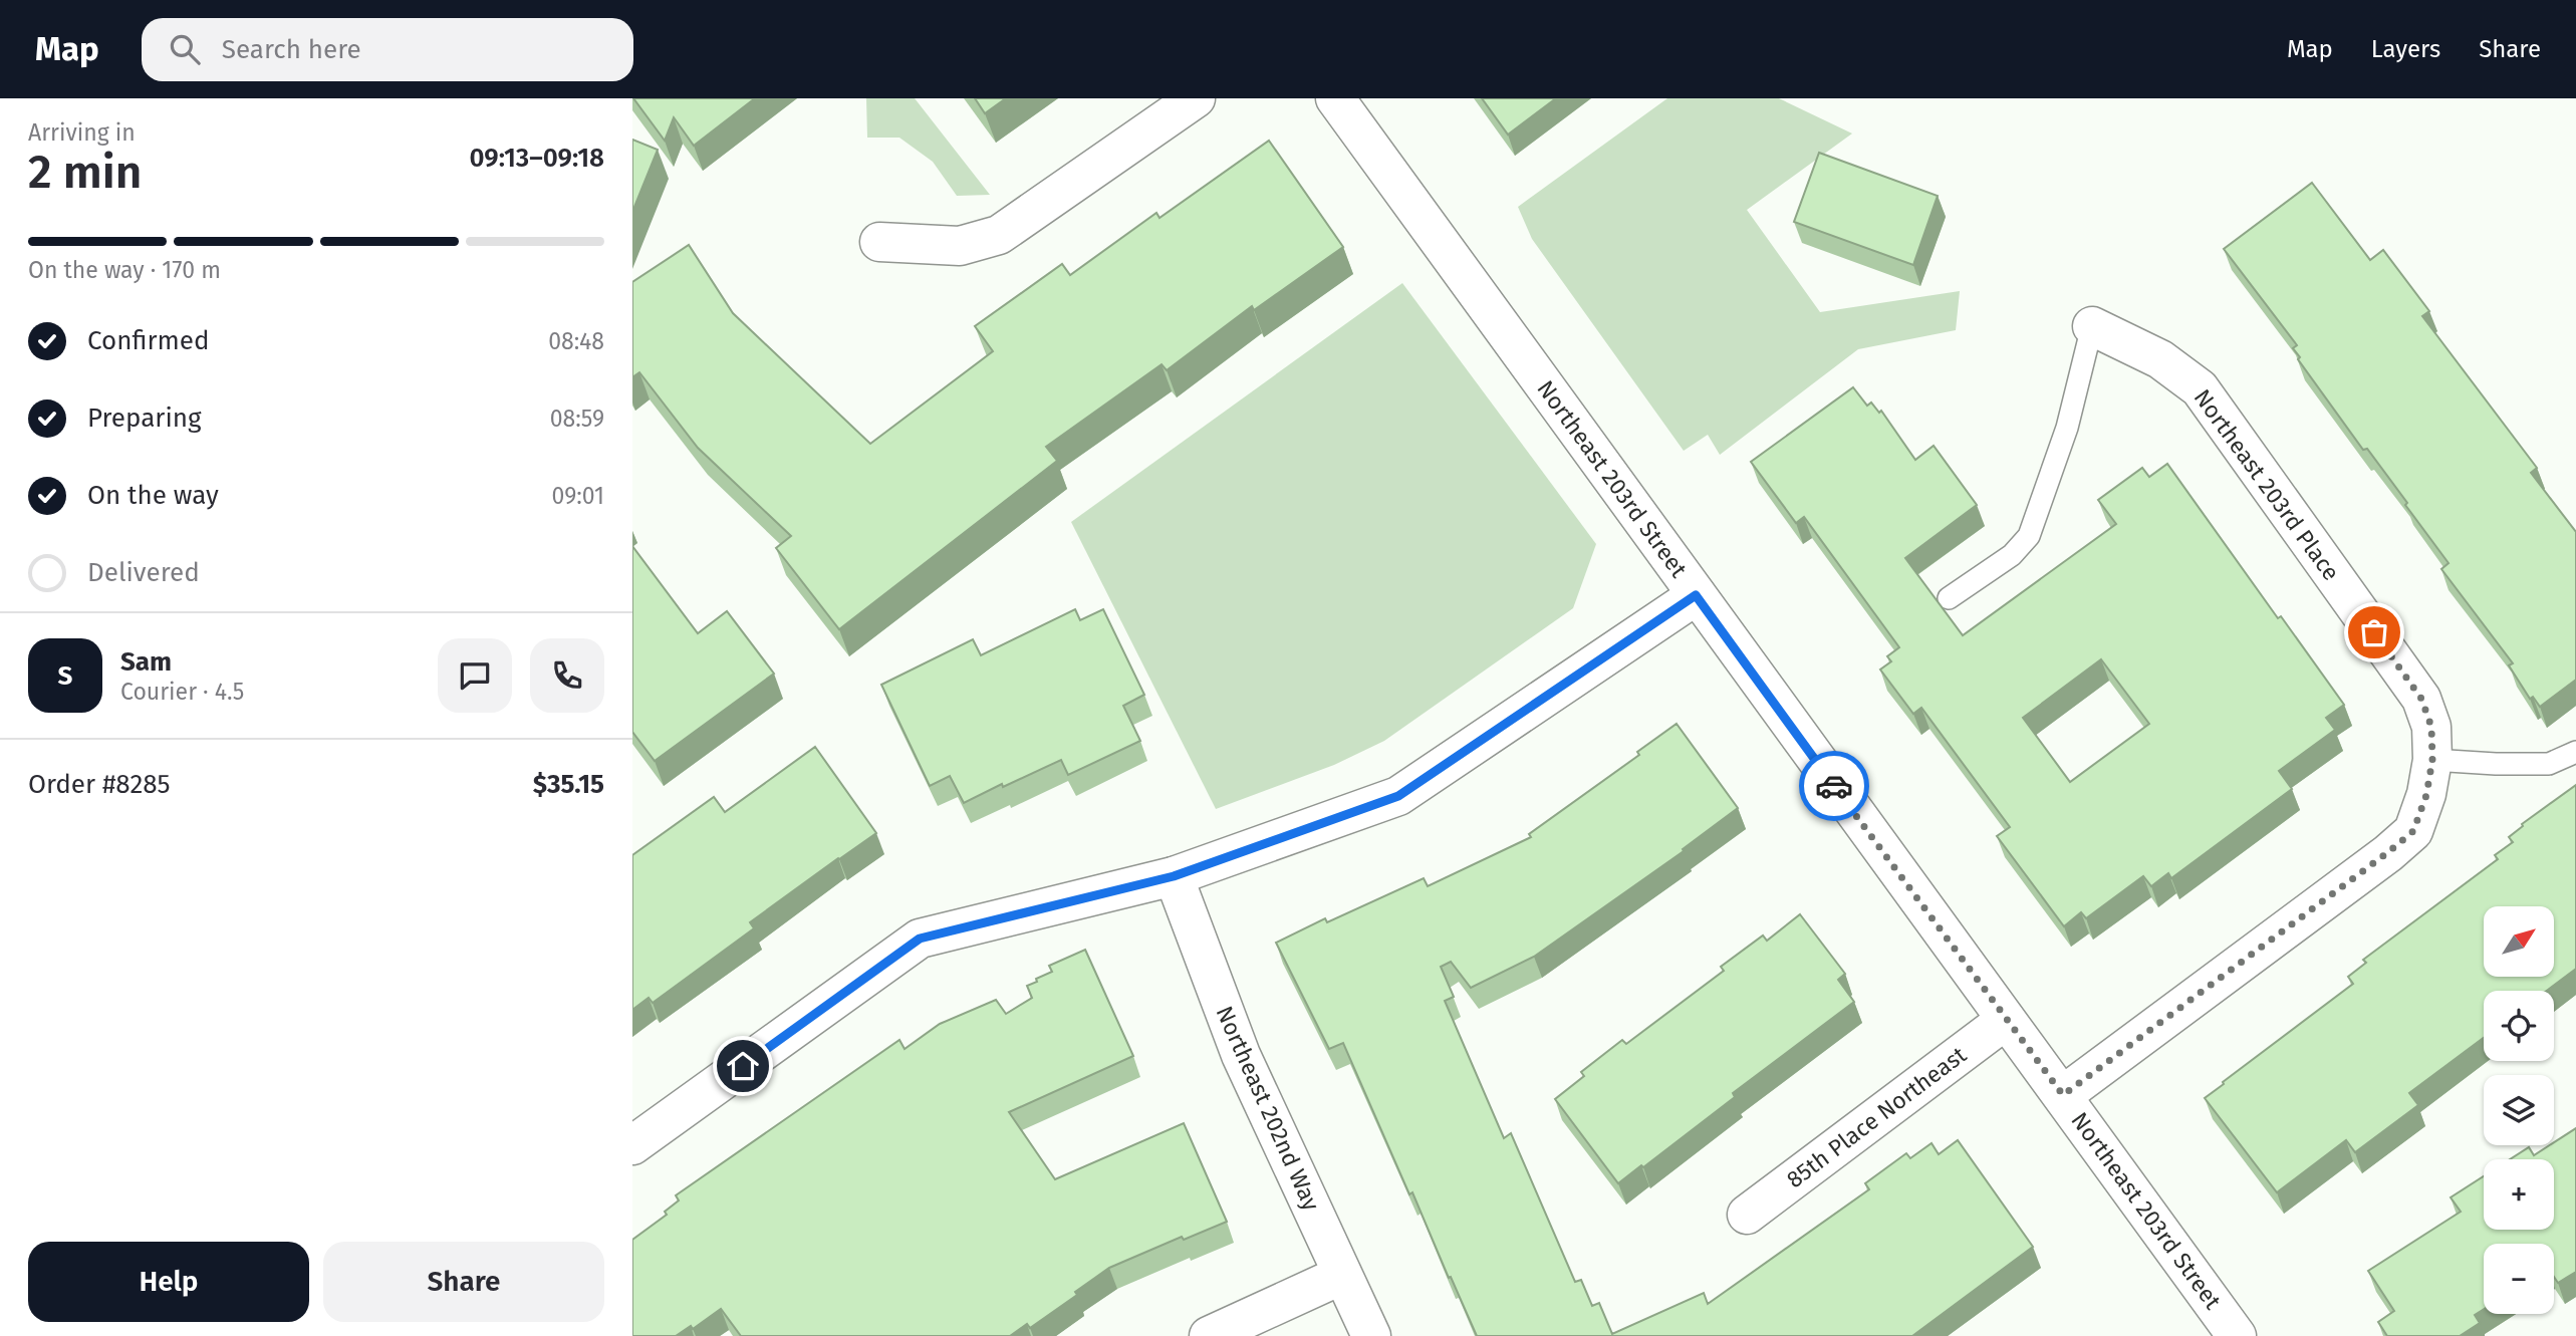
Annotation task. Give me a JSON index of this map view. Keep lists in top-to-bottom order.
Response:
{
  "streets": {
    "street": [
      "Northeast 203rd Street",
      "Northeast 203rd Place",
      "Northeast 202nd Way",
      "85th Place Northeast"
    ]
  },
  "crossings": [
    ["Northeast 203rd Street", "85th Place Northeast"]
  ],
  "north": "top right",
  "page": {
    "header": "Map",
    "search": "Search here",
    "nav": ["Map", "Layers", "Share"],
    "heading": ["2 min", "Arriving in", "09:13–09:18"],
    "panel": [
      "Sam",
      "Courier · 4.5",
      "Order #8285",
      "$35.15"
    ],
    "bar": "On the way · 170 m",
    "list": [
      ["Confirmed", "08:48"],
      ["Preparing", "08:59"],
      ["On the way", "09:01"],
      "Delivered"
    ],
    "round": "S",
    "map_buttons": ["+", "−"],
    "buttons": ["Help", "Share"]
  }
}
